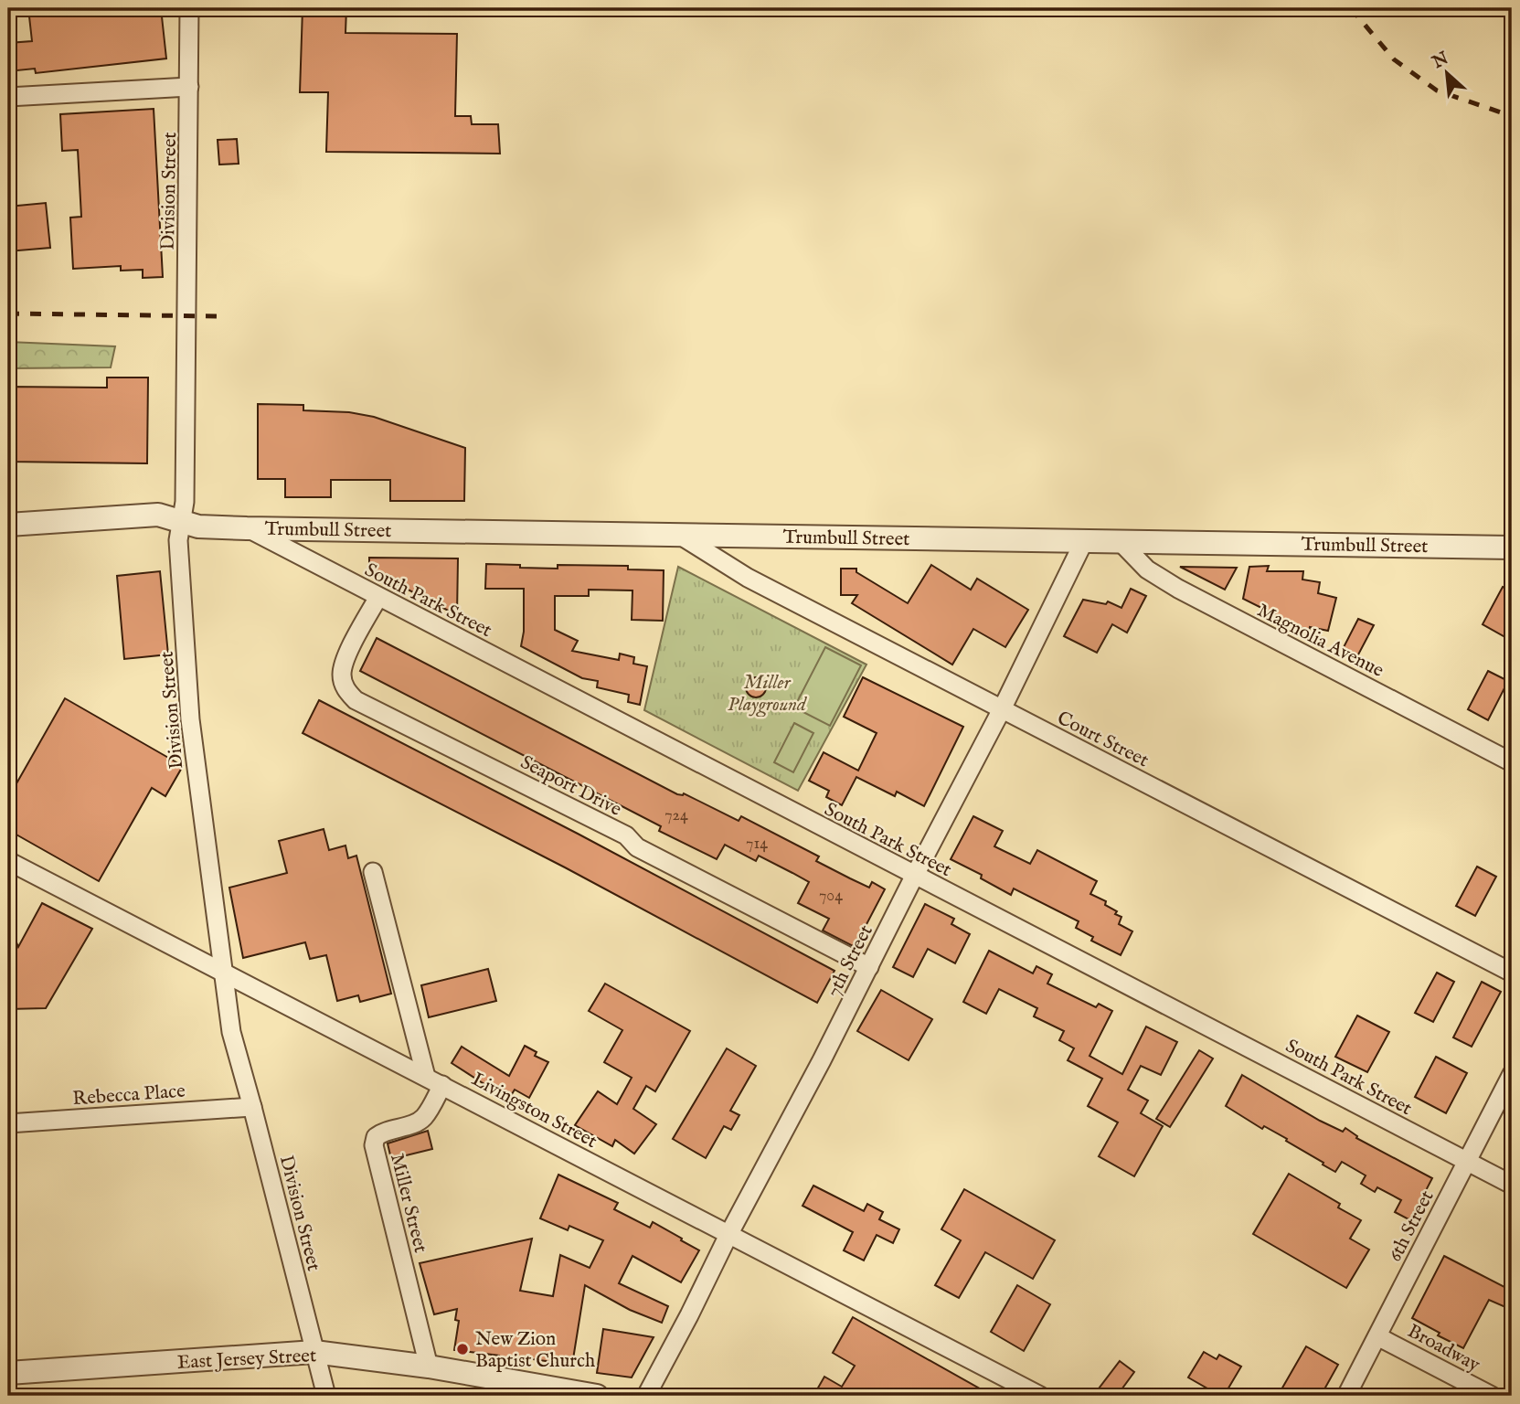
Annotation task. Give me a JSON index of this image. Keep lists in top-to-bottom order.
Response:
{
  "streets": {
    "street": [
      "Division Street",
      "Trumbull Street",
      "South Park Street",
      "Magnolia Avenue",
      "Court Street",
      "Seaport Drive",
      "7th Street",
      "Rebecca Place",
      "Livingston Street",
      "Miller Street",
      "6th Street",
      "Broadway",
      "East Jersey Street"
    ]
  },
  "crossings": [
    ["Division Street", "Trumbull Street"],
    ["Division Street", "Rebecca Place"],
    ["Division Street", "Livingston Street"],
    ["Division Street", "East Jersey Street"],
    ["Trumbull Street", "South Park Street"],
    ["Trumbull Street", "Magnolia Avenue"],
    ["Trumbull Street", "Court Street"],
    ["Trumbull Street", "7th Street"],
    ["South Park Street", "Seaport Drive"],
    ["South Park Street", "7th Street"],
    ["South Park Street", "6th Street"],
    ["Court Street", "7th Street"],
    ["Seaport Drive", "7th Street"],
    ["7th Street", "Livingston Street"],
    ["Livingston Street", "Miller Street"],
    ["Miller Street", "East Jersey Street"],
    ["6th Street", "Broadway"]
  ],
  "parks": ["Miller Playground"],
  "places": ["New Zion Baptist Church"],
  "house_numbers": ["724", "714", "704"],
  "north": "top left"
}
